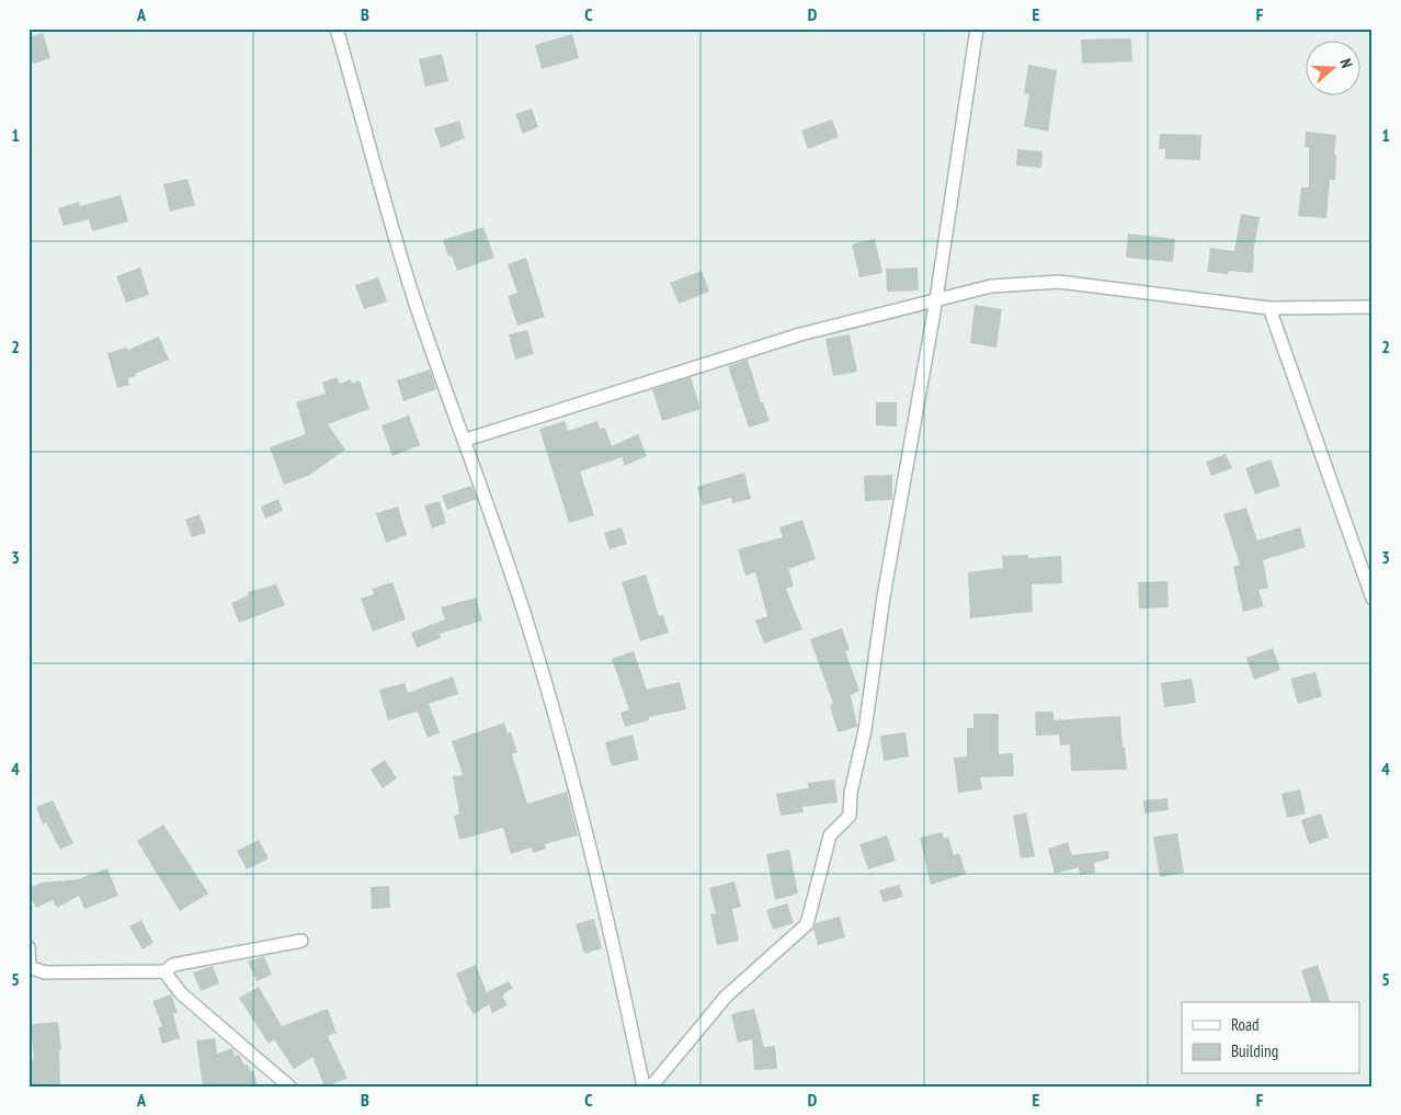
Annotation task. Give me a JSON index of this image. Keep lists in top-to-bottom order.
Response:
{
  "legend": ["Road", "Building"],
  "north": "right",
  "grid": {
    "columns": [
      "A",
      "B",
      "C",
      "D",
      "E",
      "F"
    ],
    "rows": [
      "1",
      "2",
      "3",
      "4",
      "5"
    ]
  }
}
